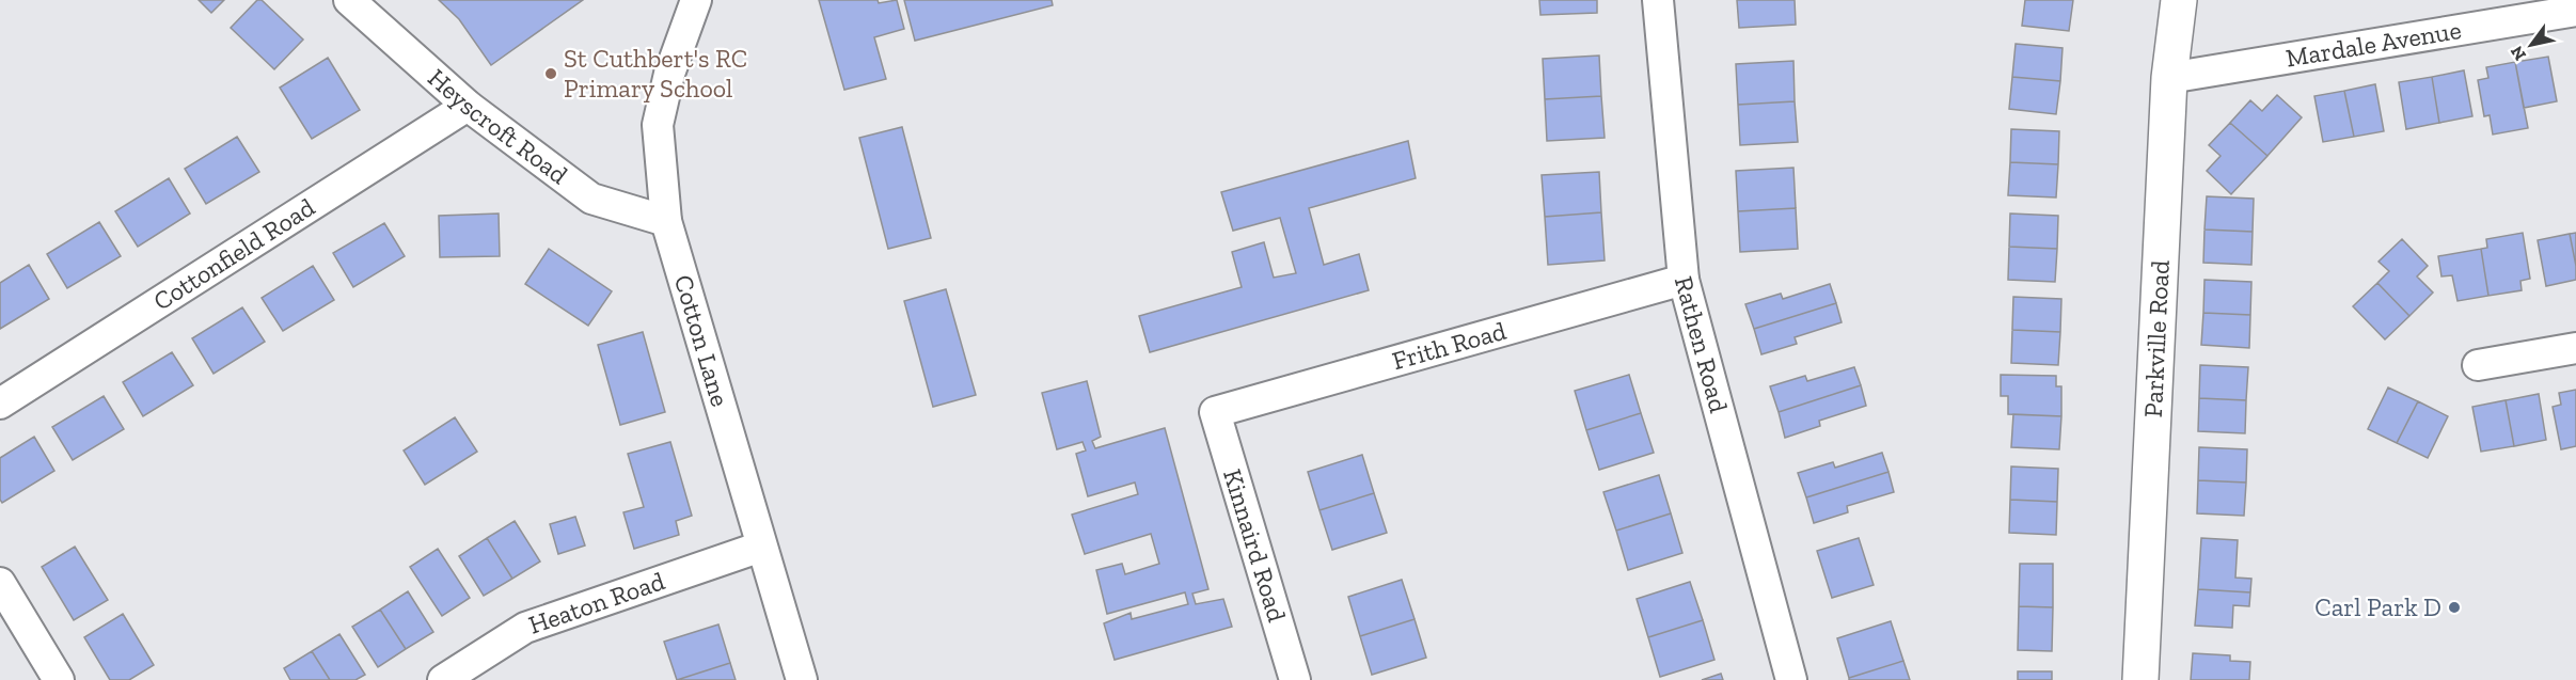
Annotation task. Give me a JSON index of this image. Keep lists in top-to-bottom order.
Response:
{
  "streets": {
    "street": [
      "Mardale Avenue",
      "Heyscroft Road",
      "Cottonfield Road",
      "Parkville Road",
      "Cotton Lane",
      "Rathen Road",
      "Frith Road",
      "Kinnaird Road",
      "Heaton Road"
    ]
  },
  "crossings": [
    ["Mardale Avenue", "Parkville Road"],
    ["Heyscroft Road", "Cottonfield Road"],
    ["Heyscroft Road", "Cotton Lane"],
    ["Cotton Lane", "Heaton Road"],
    ["Rathen Road", "Frith Road"],
    ["Frith Road", "Kinnaird Road"]
  ],
  "places": ["St Cuthbert's RC Primary School", "Carl Park D"],
  "north": "bottom left"
}
